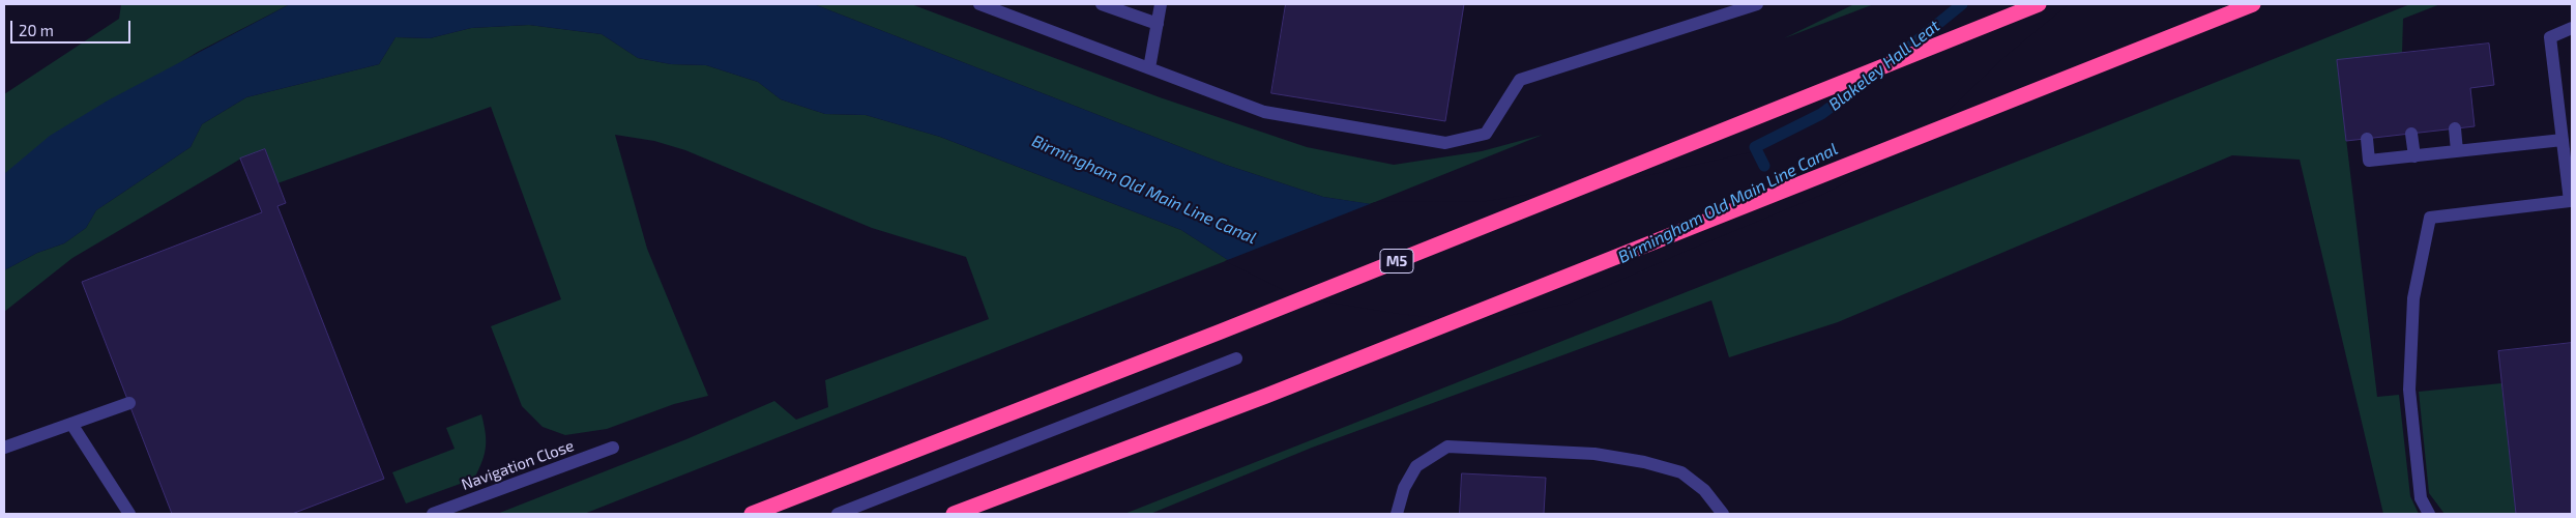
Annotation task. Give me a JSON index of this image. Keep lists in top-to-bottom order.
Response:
{
  "streets": {
    "highway": ["M5"],
    "street": ["Navigation Close"]
  },
  "water": ["Blakeley Hall Leat", "Birmingham Old Main Line Canal"],
  "scale_bar": "20 m"
}
